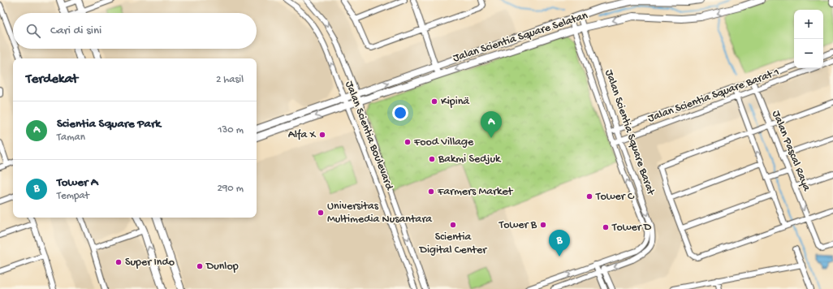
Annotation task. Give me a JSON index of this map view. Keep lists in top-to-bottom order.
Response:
{
  "streets": {
    "street": [
      "Jalan Scientia Square Selatan",
      "Jalan Scientia Square Barat 1",
      "Jalan Scientia Square Barat",
      "Jalan Scientia Boulevard",
      "Jalan Pascal Raya"
    ]
  },
  "crossings": [
    ["Jalan Scientia Square Selatan", "Jalan Scientia Square Barat"],
    ["Jalan Scientia Square Selatan", "Jalan Scientia Boulevard"],
    ["Jalan Scientia Square Barat 1", "Jalan Scientia Square Barat"],
    ["Jalan Scientia Square Barat 1", "Jalan Pascal Raya"]
  ],
  "places": [
    "Kipinä",
    "Alfa X",
    "Food Village",
    "Bakmi Sedjuk",
    "Farmers Market",
    "Tower C",
    "Universitas Multimedia Nusantara",
    "Scientia Digital Center",
    "Tower B",
    "Tower D",
    "Super Indo",
    "Dunlop"
  ],
  "page": {
    "map_buttons": ["+", "−"],
    "search": "Cari di sini",
    "heading": ["Terdekat", "2 hasil"],
    "list": [
      {
        "mark": "A",
        "name": "Scientia Square Park",
        "note": "Taman",
        "value": "130 m"
      },
      {
        "mark": "B",
        "name": "Tower A",
        "note": "Tempat",
        "value": "290 m"
      }
    ],
    "pins": ["A", "B"]
  }
}
